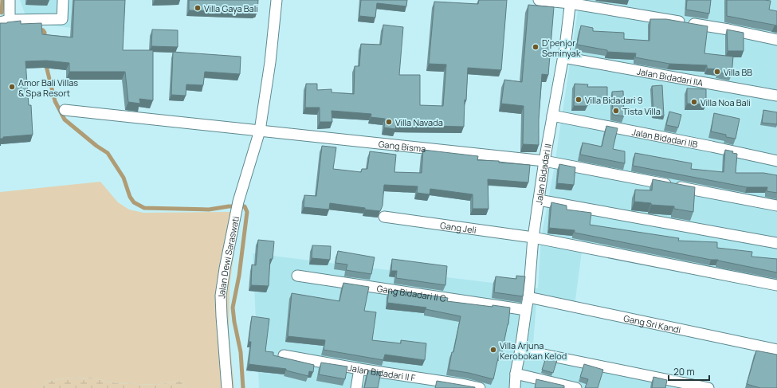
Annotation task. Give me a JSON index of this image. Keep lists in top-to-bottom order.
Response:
{
  "streets": {
    "street": [
      "Jalan Bidadari IIA",
      "Jalan Bidadari IIB",
      "Gang Bisma",
      "Jalan Bidadari II",
      "Gang Jeli",
      "Jalan Dewi Saraswati",
      "Gang Bidadari II C",
      "Gang Sri Kandi",
      "Jalan Bidadari II F"
    ]
  },
  "crossings": [
    ["Jalan Bidadari IIA", "Jalan Bidadari II"],
    ["Jalan Bidadari IIB", "Jalan Bidadari II"],
    ["Gang Bisma", "Jalan Bidadari II"],
    ["Gang Bisma", "Jalan Dewi Saraswati"],
    ["Jalan Bidadari II", "Gang Jeli"],
    ["Jalan Bidadari II", "Gang Bidadari II C"],
    ["Jalan Bidadari II", "Gang Sri Kandi"]
  ],
  "places": [
    "Villa Gaya Bali",
    "D'penjor Seminyak",
    "Villa BB",
    "Amor Bali Villas & Spa Resort",
    "Villa Bidadari 9",
    "Villa Noa Bali",
    "Tista Villa",
    "Villa Navada",
    "Villa Arjuna Kerobokan Kelod"
  ],
  "scale_bar": "20 m"
}
